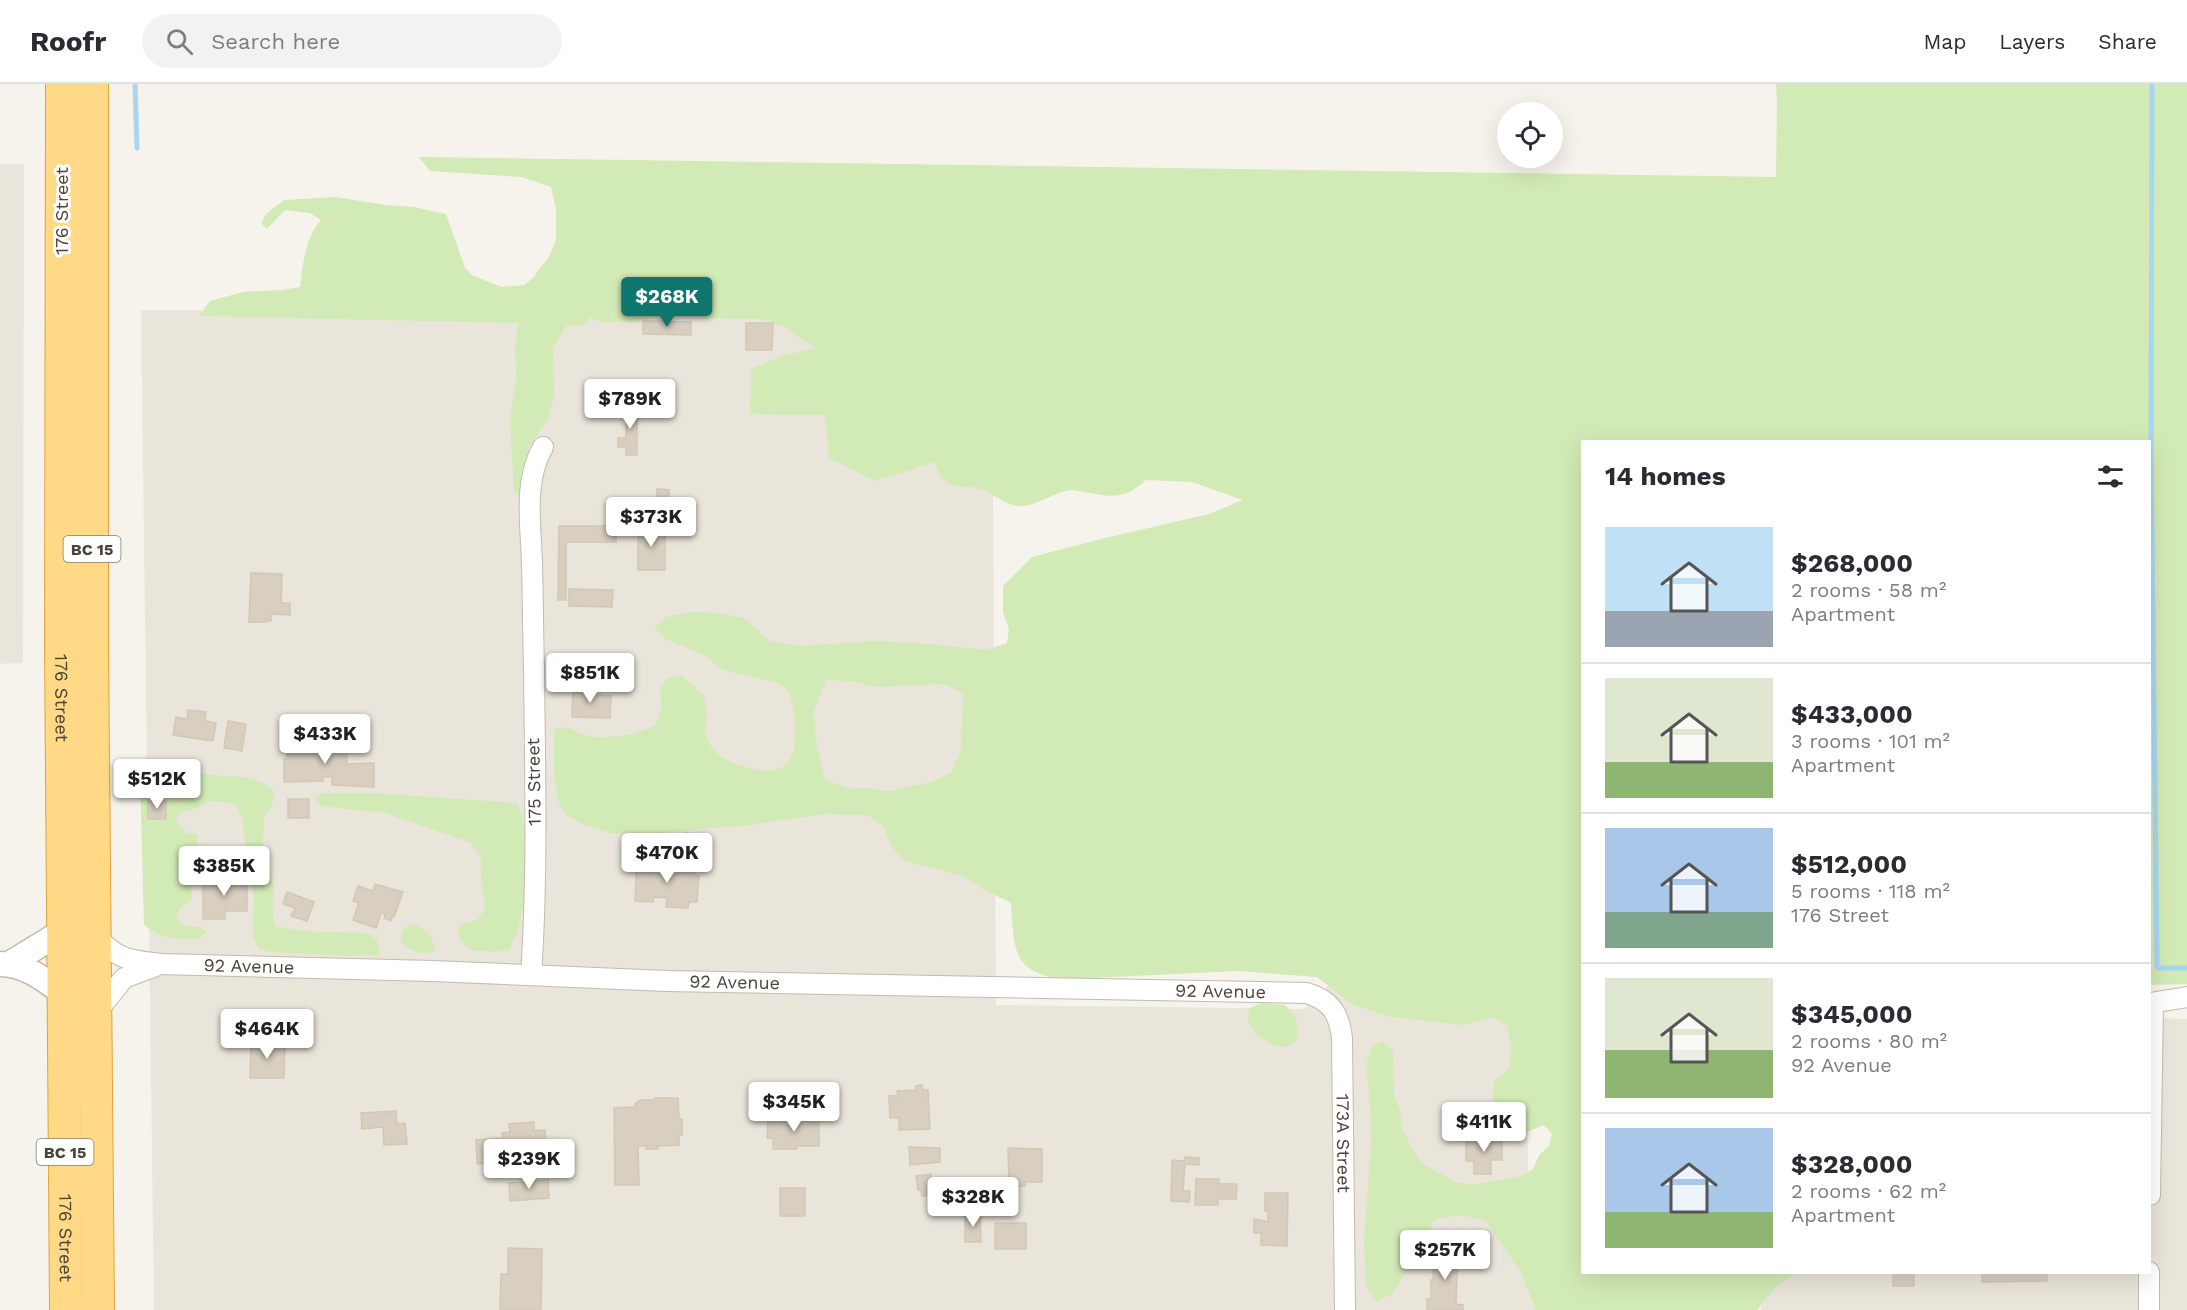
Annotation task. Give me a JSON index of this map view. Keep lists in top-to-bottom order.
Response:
{
  "streets": {
    "highway": ["176 Street", "BC 15"],
    "street": ["175 Street", "92 Avenue", "173A Street"]
  },
  "crossings": [
    ["176 Street", "92 Avenue"],
    ["175 Street", "92 Avenue"],
    ["92 Avenue", "173A Street"]
  ],
  "page": {
    "header": "Roofr",
    "search": "Search here",
    "nav": ["Map", "Layers", "Share"],
    "price": [
      "$268K",
      "$789K",
      "$373K",
      "$851K",
      "$433K",
      "$512K",
      "$470K",
      "$385K",
      "$464K",
      "$345K",
      "$411K",
      "$239K",
      "$328K",
      "$257K"
    ],
    "heading": "14 homes",
    "list": [
      {
        "name": "$268,000",
        "note": "2 rooms · 58 m² · Apartment"
      },
      {
        "name": "$433,000",
        "note": "3 rooms · 101 m² · Apartment"
      },
      {
        "name": "$512,000",
        "note": "5 rooms · 118 m² · 176 Street"
      },
      {
        "name": "$345,000",
        "note": "2 rooms · 80 m² · 92 Avenue"
      },
      {
        "name": "$328,000",
        "note": "2 rooms · 62 m² · Apartment"
      }
    ]
  }
}
